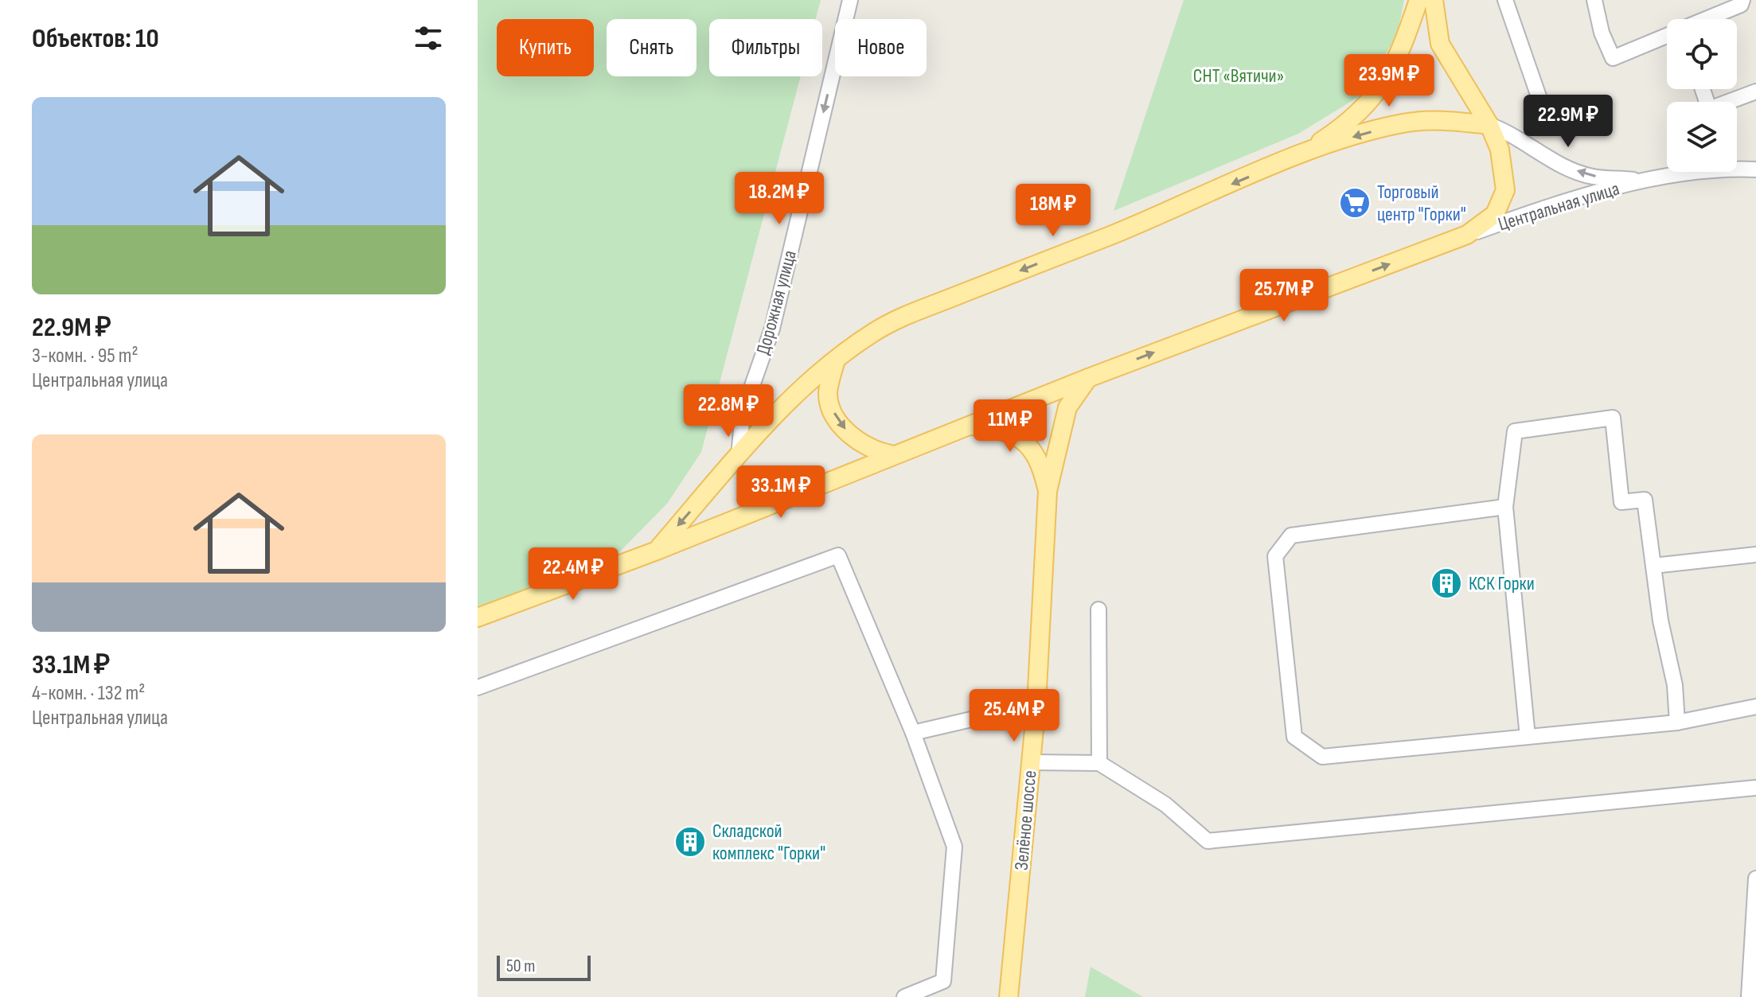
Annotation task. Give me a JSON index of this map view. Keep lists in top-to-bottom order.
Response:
{
  "streets": {
    "main road": ["Центральная улица", "Зелёное шоссе"],
    "street": ["Дорожная улица"]
  },
  "one_way": ["Дорожная улица"],
  "parks": ["СНТ «Вятичи»"],
  "places": {
    "supermarket": ["Торговый центр \"Горки\""],
    "building": ["КСК Горки", "Складской комплекс \"Горки\""]
  },
  "scale_bar": "50 m",
  "page": {
    "heading": "Объектов: 10",
    "chip": [
      "Купить",
      "Снять",
      "Фильтры",
      "Новое"
    ],
    "price": [
      "23.9M ₽",
      "22.9M ₽",
      "18.2M ₽",
      "18M ₽",
      "25.7M ₽",
      "22.8M ₽",
      "11M ₽",
      "33.1M ₽",
      "22.4M ₽",
      "25.4M ₽"
    ],
    "list": [
      {
        "name": "22.9M ₽",
        "note": "3-комн. · 95 m² · Центральная улица"
      },
      {
        "name": "33.1M ₽",
        "note": "4-комн. · 132 m² · Центральная улица"
      }
    ],
    "scale": "50 m"
  }
}
